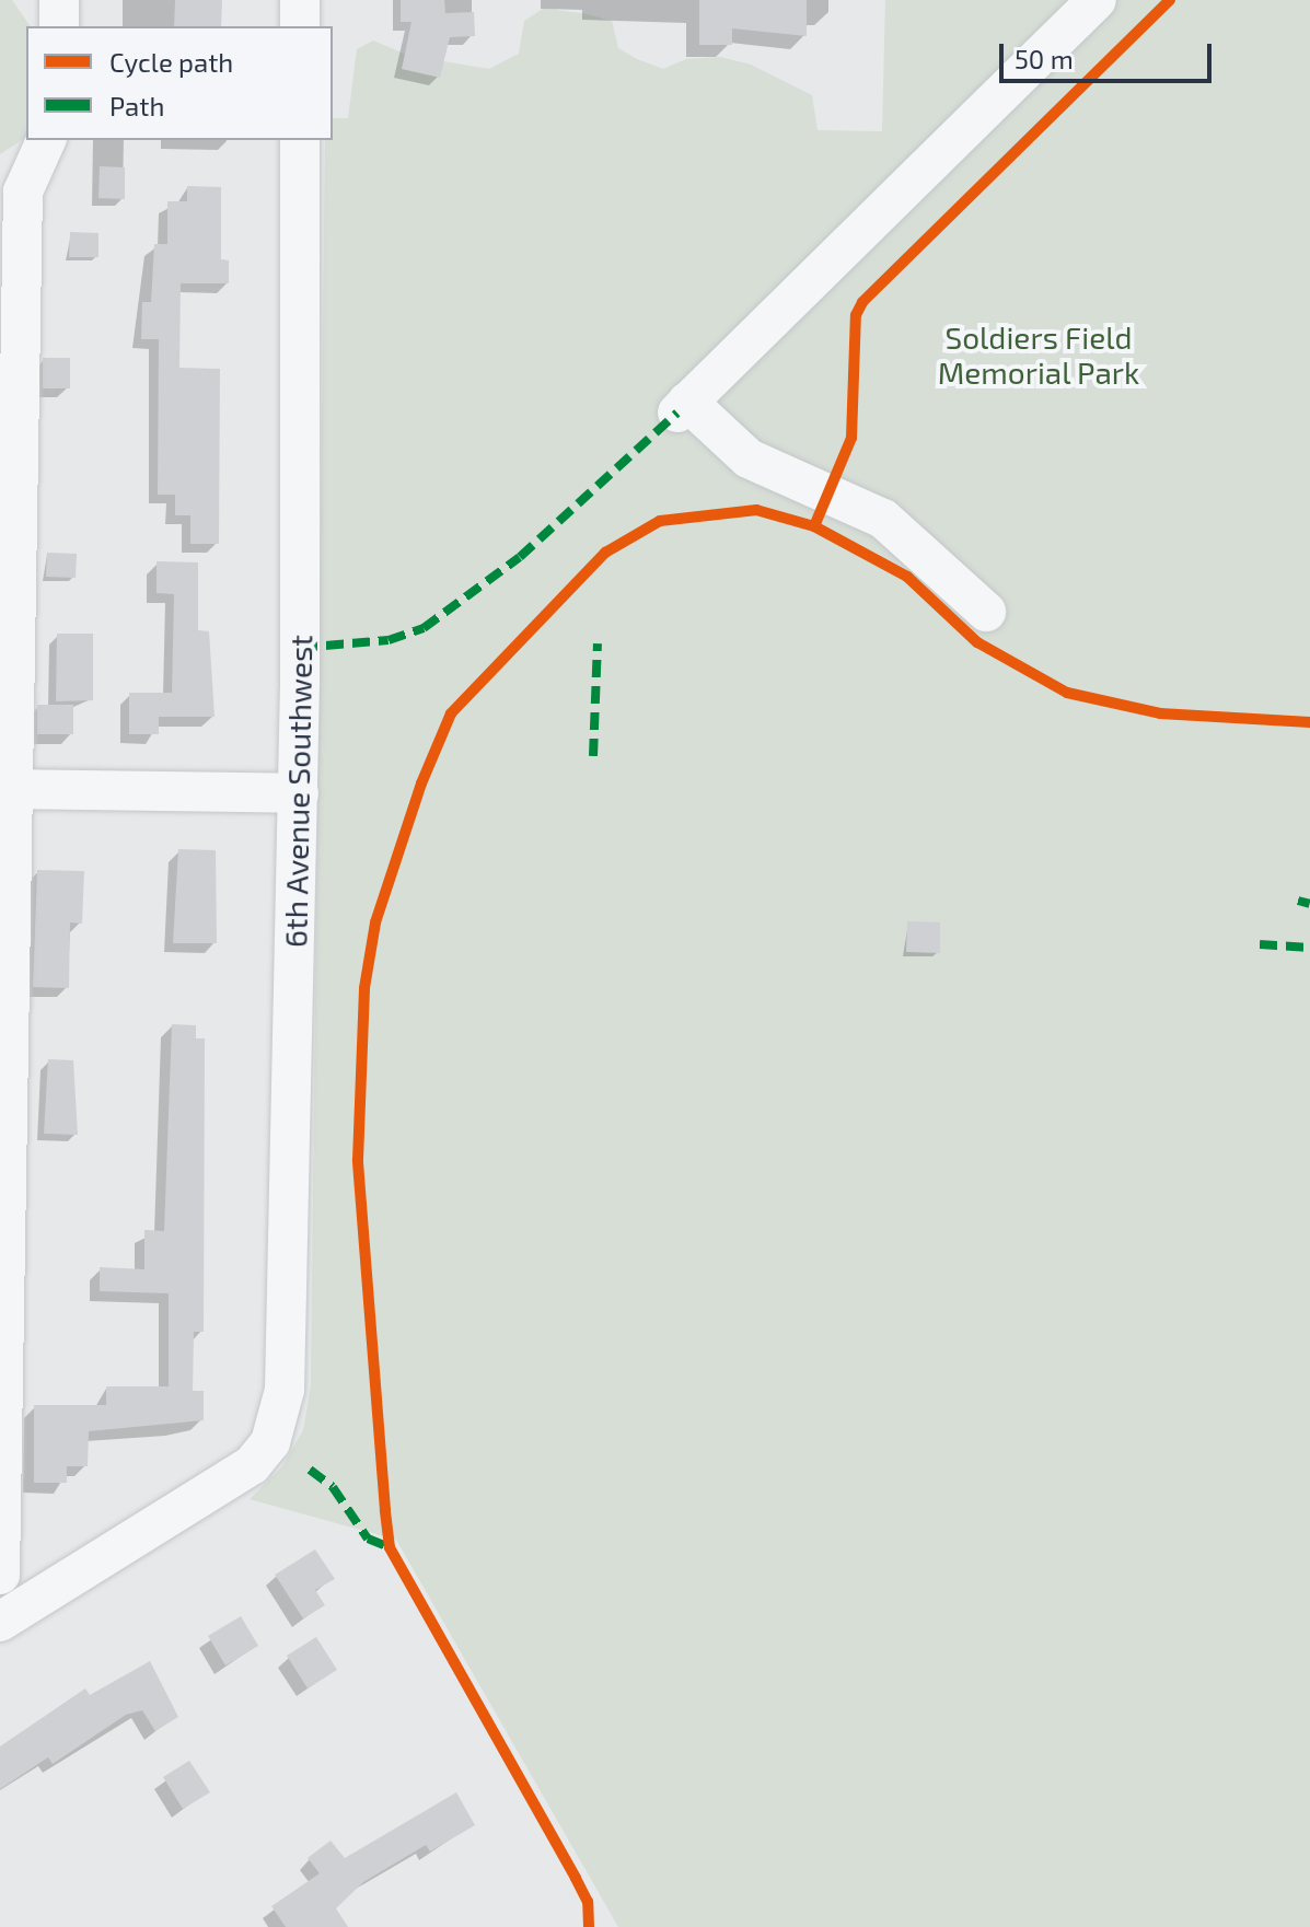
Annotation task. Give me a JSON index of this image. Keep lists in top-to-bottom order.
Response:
{
  "streets": {
    "street": ["6th Avenue Southwest"]
  },
  "parks": ["Soldiers Field Memorial Park"],
  "legend": ["Cycle path", "Path"],
  "scale_bar": "50 m"
}
